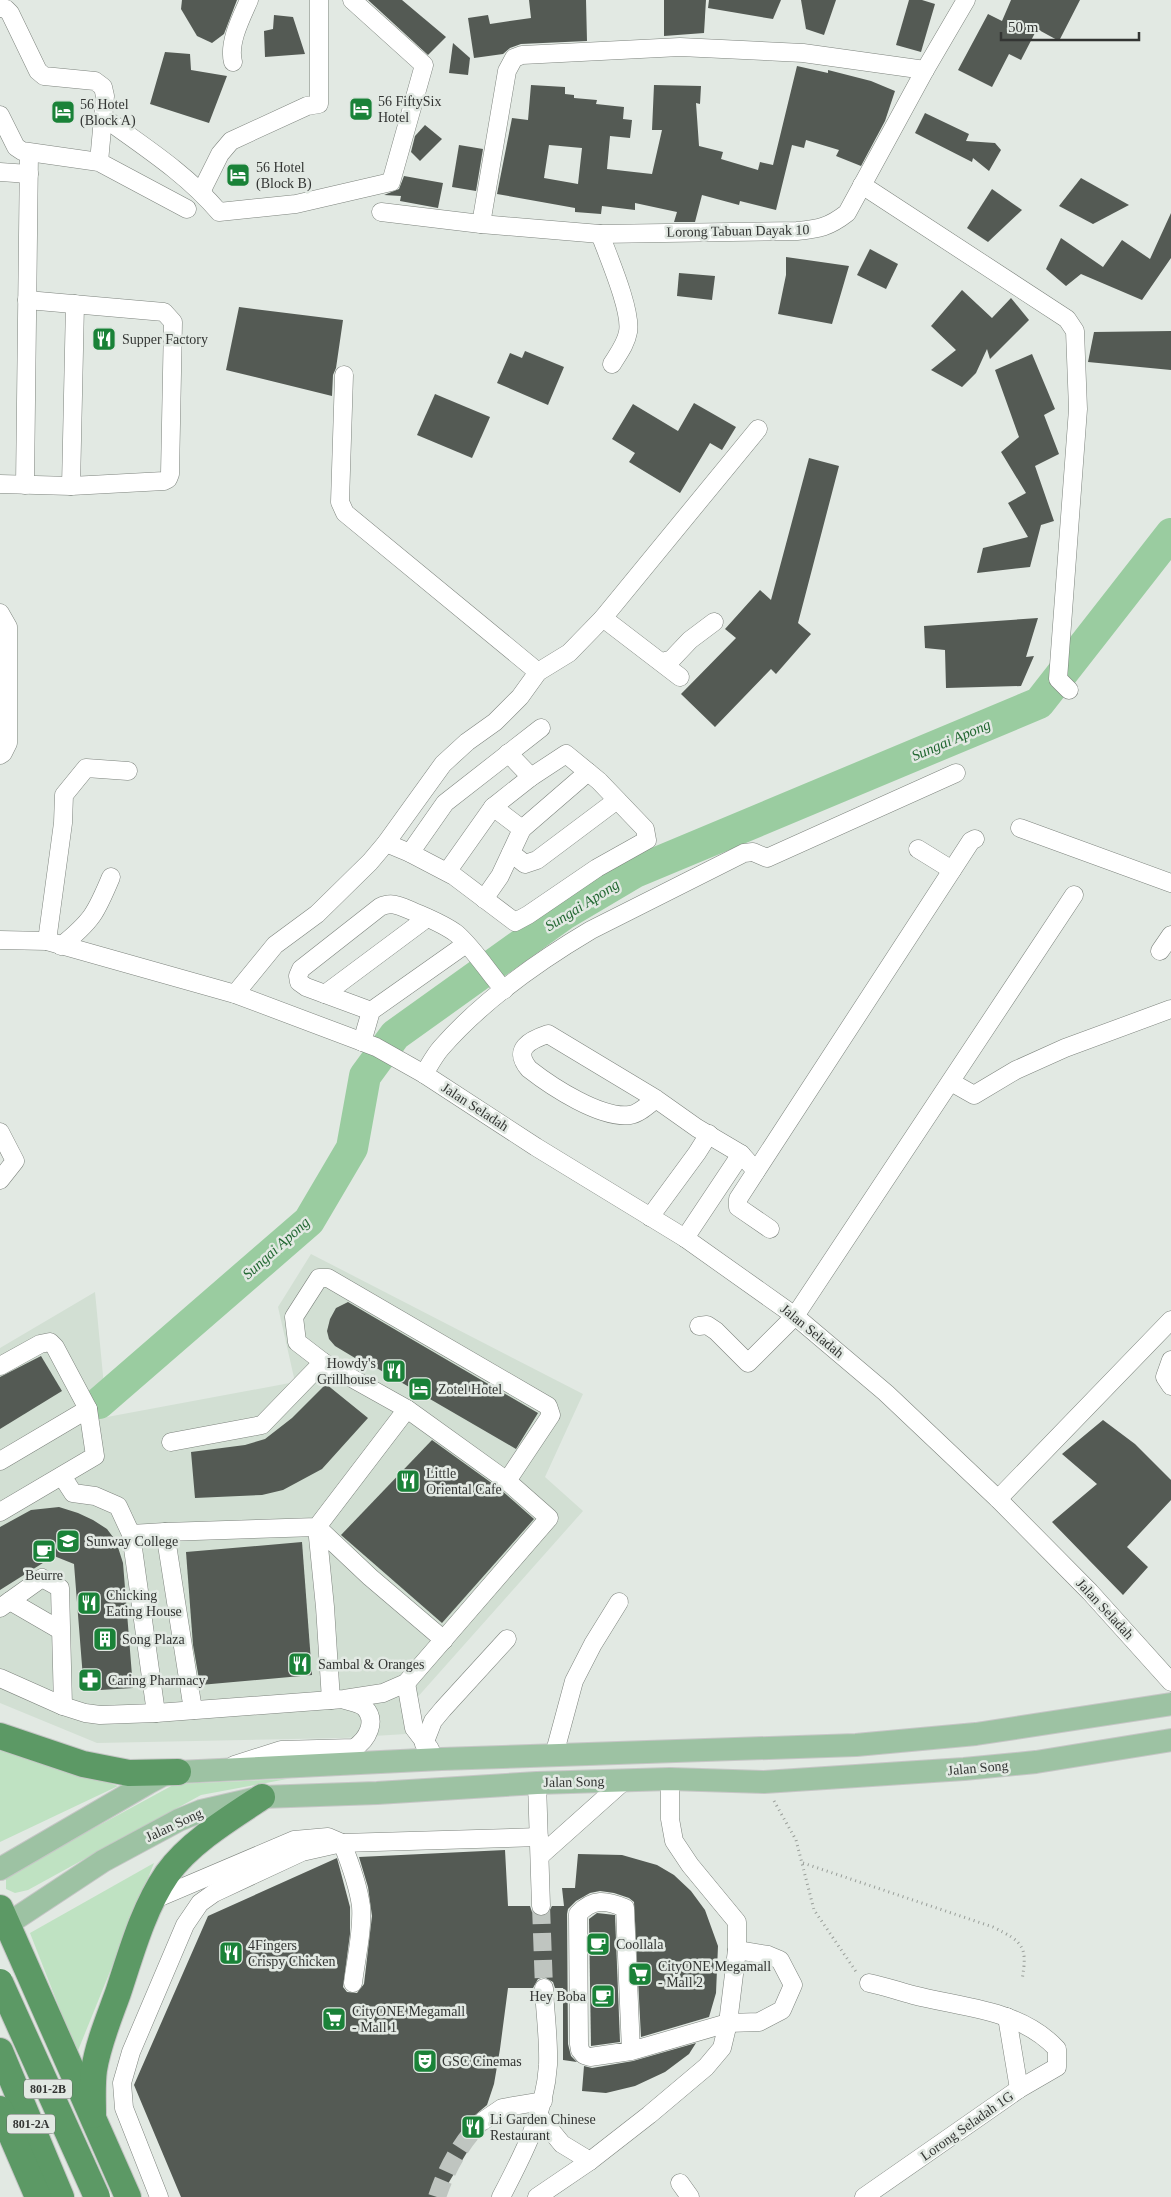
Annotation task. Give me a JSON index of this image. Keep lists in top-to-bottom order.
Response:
{
  "streets": {
    "highway": ["801-2B", "801-2A"],
    "main road": ["Jalan Song"],
    "street": ["Lorong Tabuan Dayak 10", "Jalan Seladah", "Lorong Seladah 1G"]
  },
  "water": ["Sungai Apong"],
  "places": {
    "hotel": [
      "56 FiftySix Hotel",
      "56 Hotel (Block A)",
      "56 Hotel (Block B)",
      "Zotel Hotel"
    ],
    "restaurant": [
      "Supper Factory",
      "Howdy's Grillhouse",
      "Little Oriental Cafe",
      "Chicking Eating House",
      "Sambal & Oranges",
      "4Fingers Crispy Chicken",
      "Li Garden Chinese Restaurant"
    ],
    "school or university": ["Sunway College"],
    "cafe": ["Beurre", "Coollala", "Hey Boba"],
    "building": ["Song Plaza"],
    "pharmacy": ["Caring Pharmacy"],
    "supermarket": ["CityONE Megamall - Mall 2", "CityONE Megamall - Mall 1"],
    "theatre": ["GSC Cinemas"]
  },
  "scale_bar": "50 m"
}
